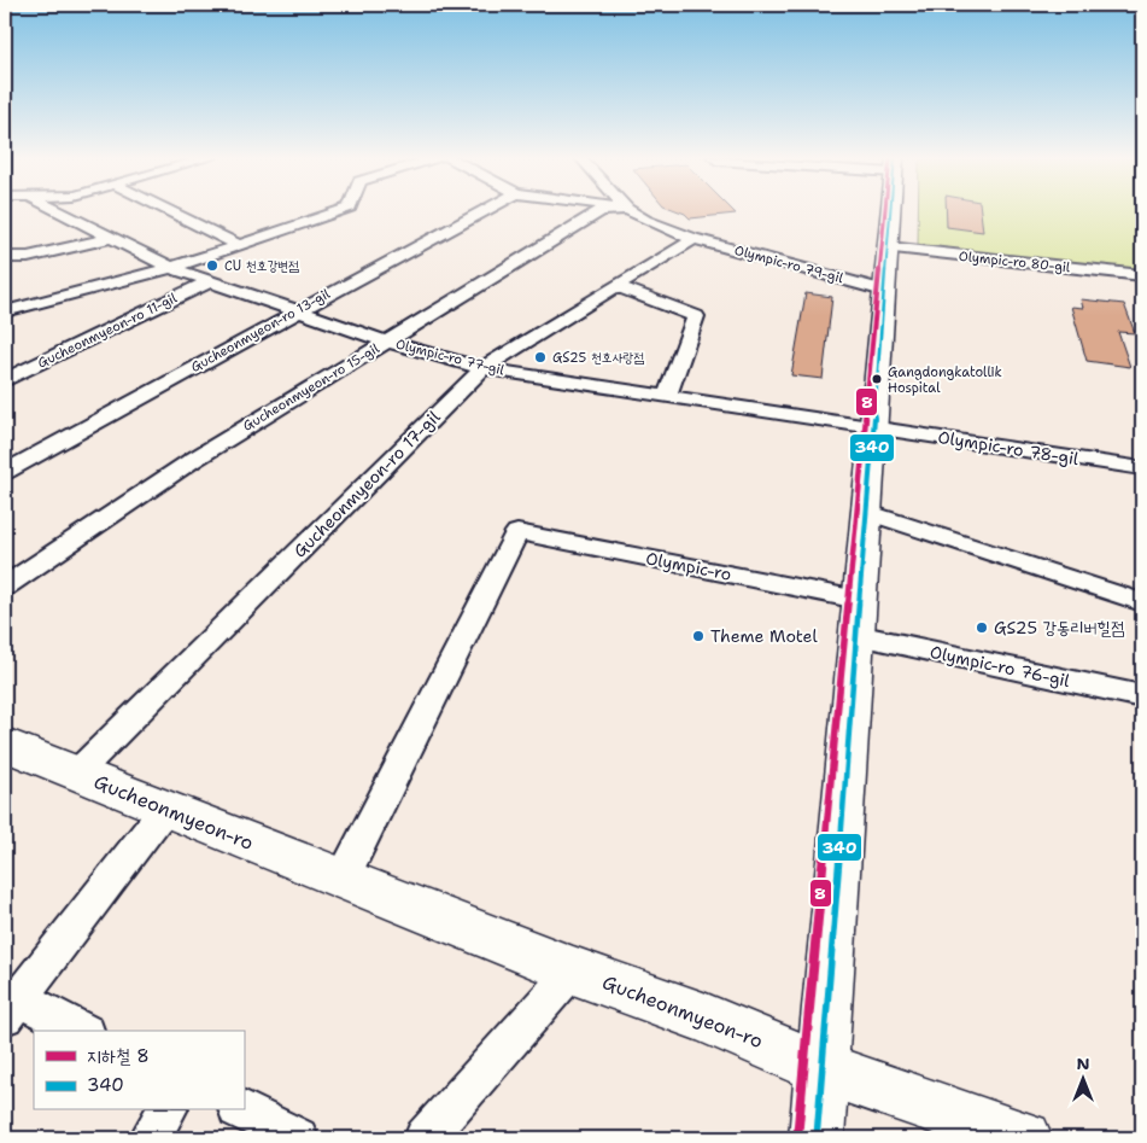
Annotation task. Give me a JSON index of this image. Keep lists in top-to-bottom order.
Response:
{
  "streets": {
    "main road": ["Gucheonmyeon-ro"],
    "street": [
      "Olympic-ro 80-gil",
      "Olympic-ro 79-gil",
      "Gucheonmyeon-ro 11-gil",
      "Gucheonmyeon-ro 13-gil",
      "Olympic-ro 77-gil",
      "Gucheonmyeon-ro 15-gil",
      "Olympic-ro 78-gil",
      "Gucheonmyeon-ro 17-gil",
      "Olympic-ro",
      "Olympic-ro 76-gil"
    ]
  },
  "crossings": [
    ["Olympic-ro 79-gil", "Gucheonmyeon-ro 17-gil"],
    ["Gucheonmyeon-ro 11-gil", "Olympic-ro 77-gil"],
    ["Gucheonmyeon-ro 13-gil", "Olympic-ro 77-gil"],
    ["Olympic-ro 77-gil", "Gucheonmyeon-ro 15-gil"],
    ["Olympic-ro 77-gil", "Olympic-ro 78-gil"],
    ["Olympic-ro 77-gil", "Gucheonmyeon-ro 17-gil"],
    ["Gucheonmyeon-ro 17-gil", "Gucheonmyeon-ro"],
    ["Olympic-ro", "Olympic-ro 76-gil"],
    ["Olympic-ro", "Gucheonmyeon-ro"]
  ],
  "places": [
    "CU 천호강변점",
    "GS25 천호사랑점",
    "Gangdongkatollik Hospital",
    "GS25 강동리버힐점",
    "Theme Motel"
  ],
  "lines": ["metro line 8", "transit line 340"],
  "legend": ["지하철 8", "340"],
  "north": "top"
}
